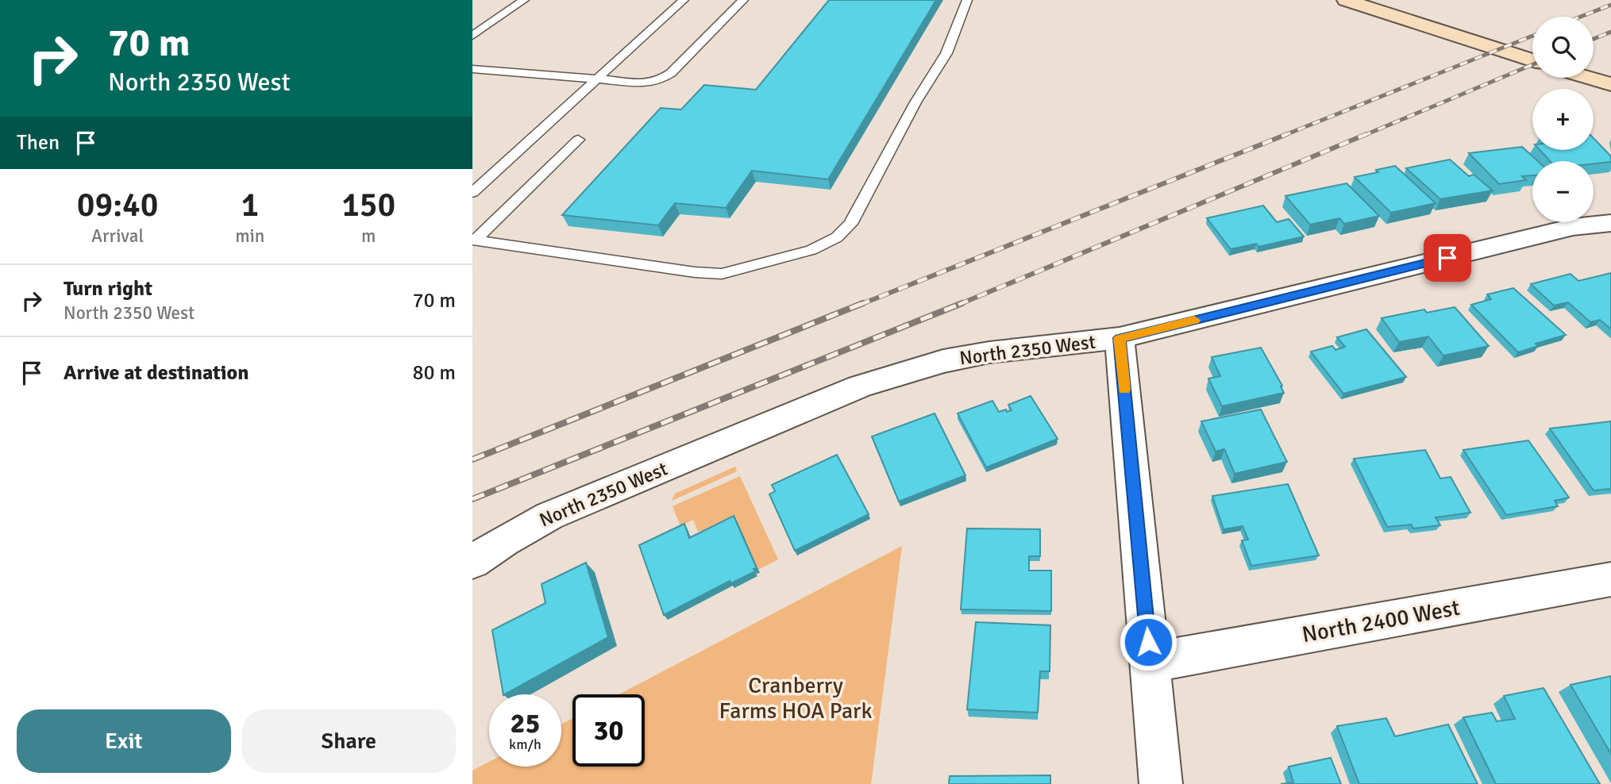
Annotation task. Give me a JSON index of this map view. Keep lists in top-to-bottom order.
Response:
{
  "streets": {
    "street": ["North 2350 West", "North 2400 West"]
  },
  "parks": ["Cranberry Farms HOA Park"],
  "page": {
    "turn": ["70 m", "North 2350 West"],
    "map_buttons": ["+", "−"],
    "then": "Then",
    "eta": [
      "09:40",
      "Arrival",
      "1",
      "min",
      "150",
      "m"
    ],
    "list": [
      {
        "name": "Turn right",
        "note": "North 2350 West",
        "value": "70 m"
      },
      {
        "name": "Arrive at destination",
        "value": "80 m"
      }
    ],
    "speed": "25 km/h",
    "limit": "30",
    "buttons": ["Exit", "Share"]
  }
}
